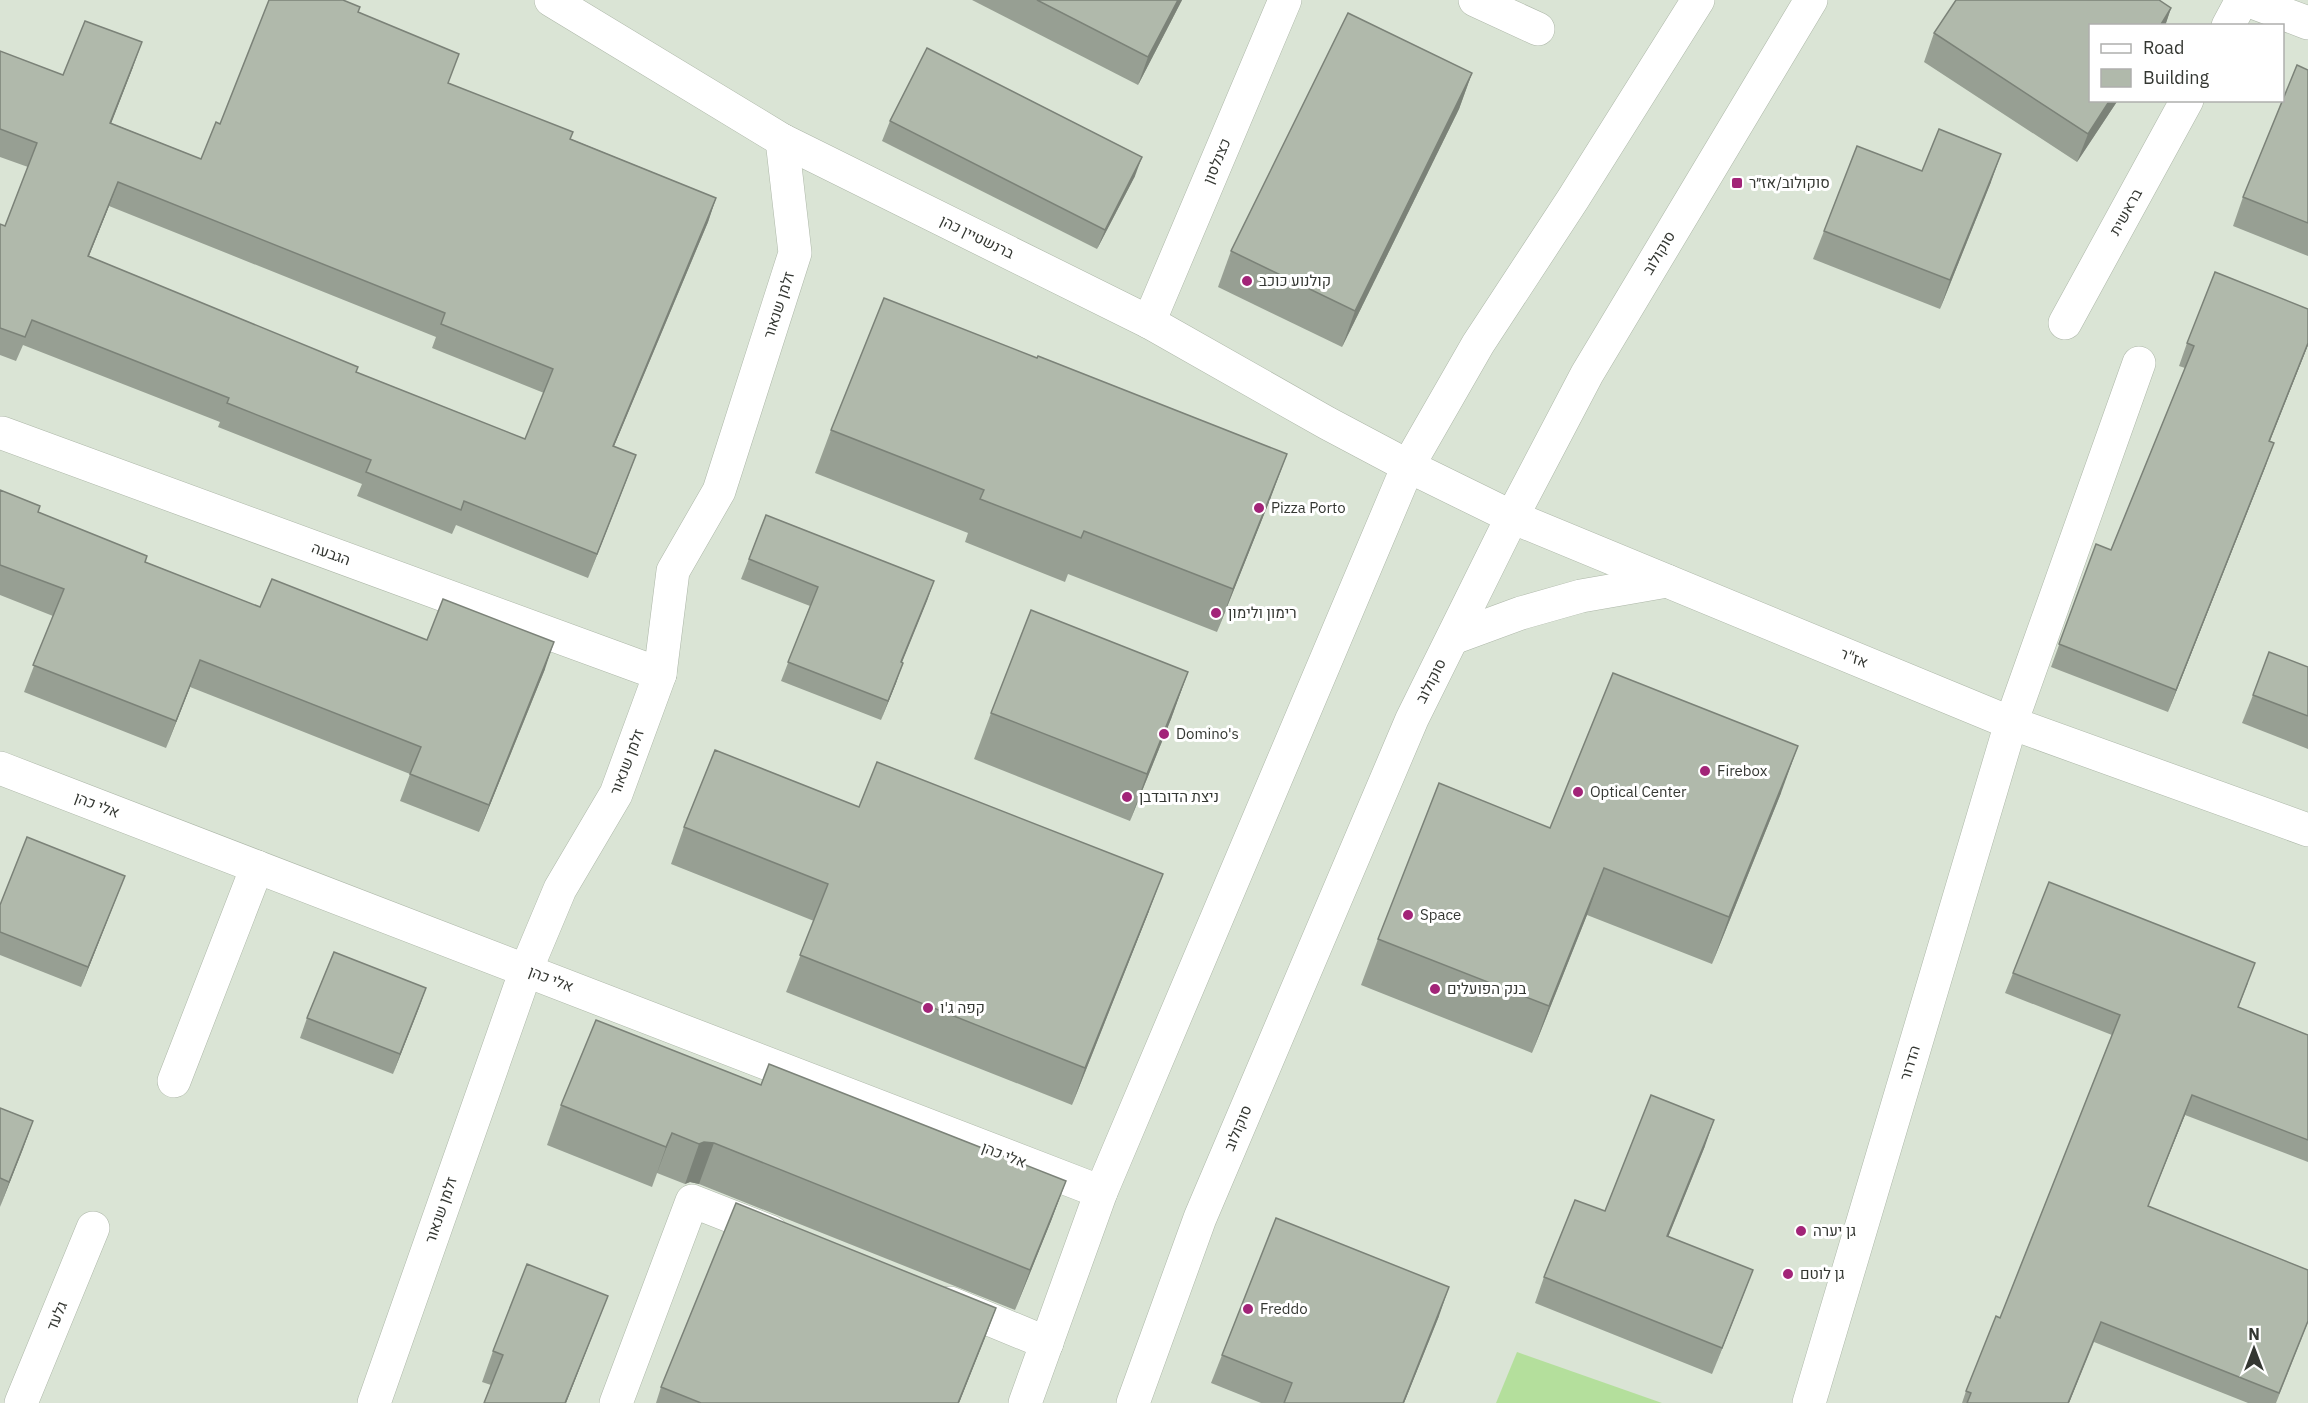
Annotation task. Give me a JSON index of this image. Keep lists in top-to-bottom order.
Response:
{
  "streets": {
    "street": [
      "כצנלסון",
      "בראשית",
      "ברנשטיין כהן",
      "סוקולוב",
      "זלמן שנאור",
      "הגבעה",
      "אז\"ר",
      "אלי כהן",
      "הדרור",
      "גלעד"
    ]
  },
  "crossings": [
    ["כצנלסון", "ברנשטיין כהן"],
    ["ברנשטיין כהן", "זלמן שנאור"],
    ["ברנשטיין כהן", "אז\"ר"],
    ["סוקולוב", "אז\"ר"],
    ["זלמן שנאור", "הגבעה"],
    ["זלמן שנאור", "אלי כהן"],
    ["אז\"ר", "הדרור"]
  ],
  "places": {
    "transit": ["סוקולוב/אז״ר"],
    "other": [
      "קולנוע כוכב",
      "Pizza Porto",
      "רימון ולימון",
      "Domino's",
      "Firebox",
      "Optical Center",
      "ניצת הדובדבן",
      "Space",
      "בנק הפועלים",
      "קפה ג'ו",
      "גן יערה",
      "גן לוטם",
      "Freddo"
    ]
  },
  "legend": ["Road", "Building"],
  "north": "top"
}
